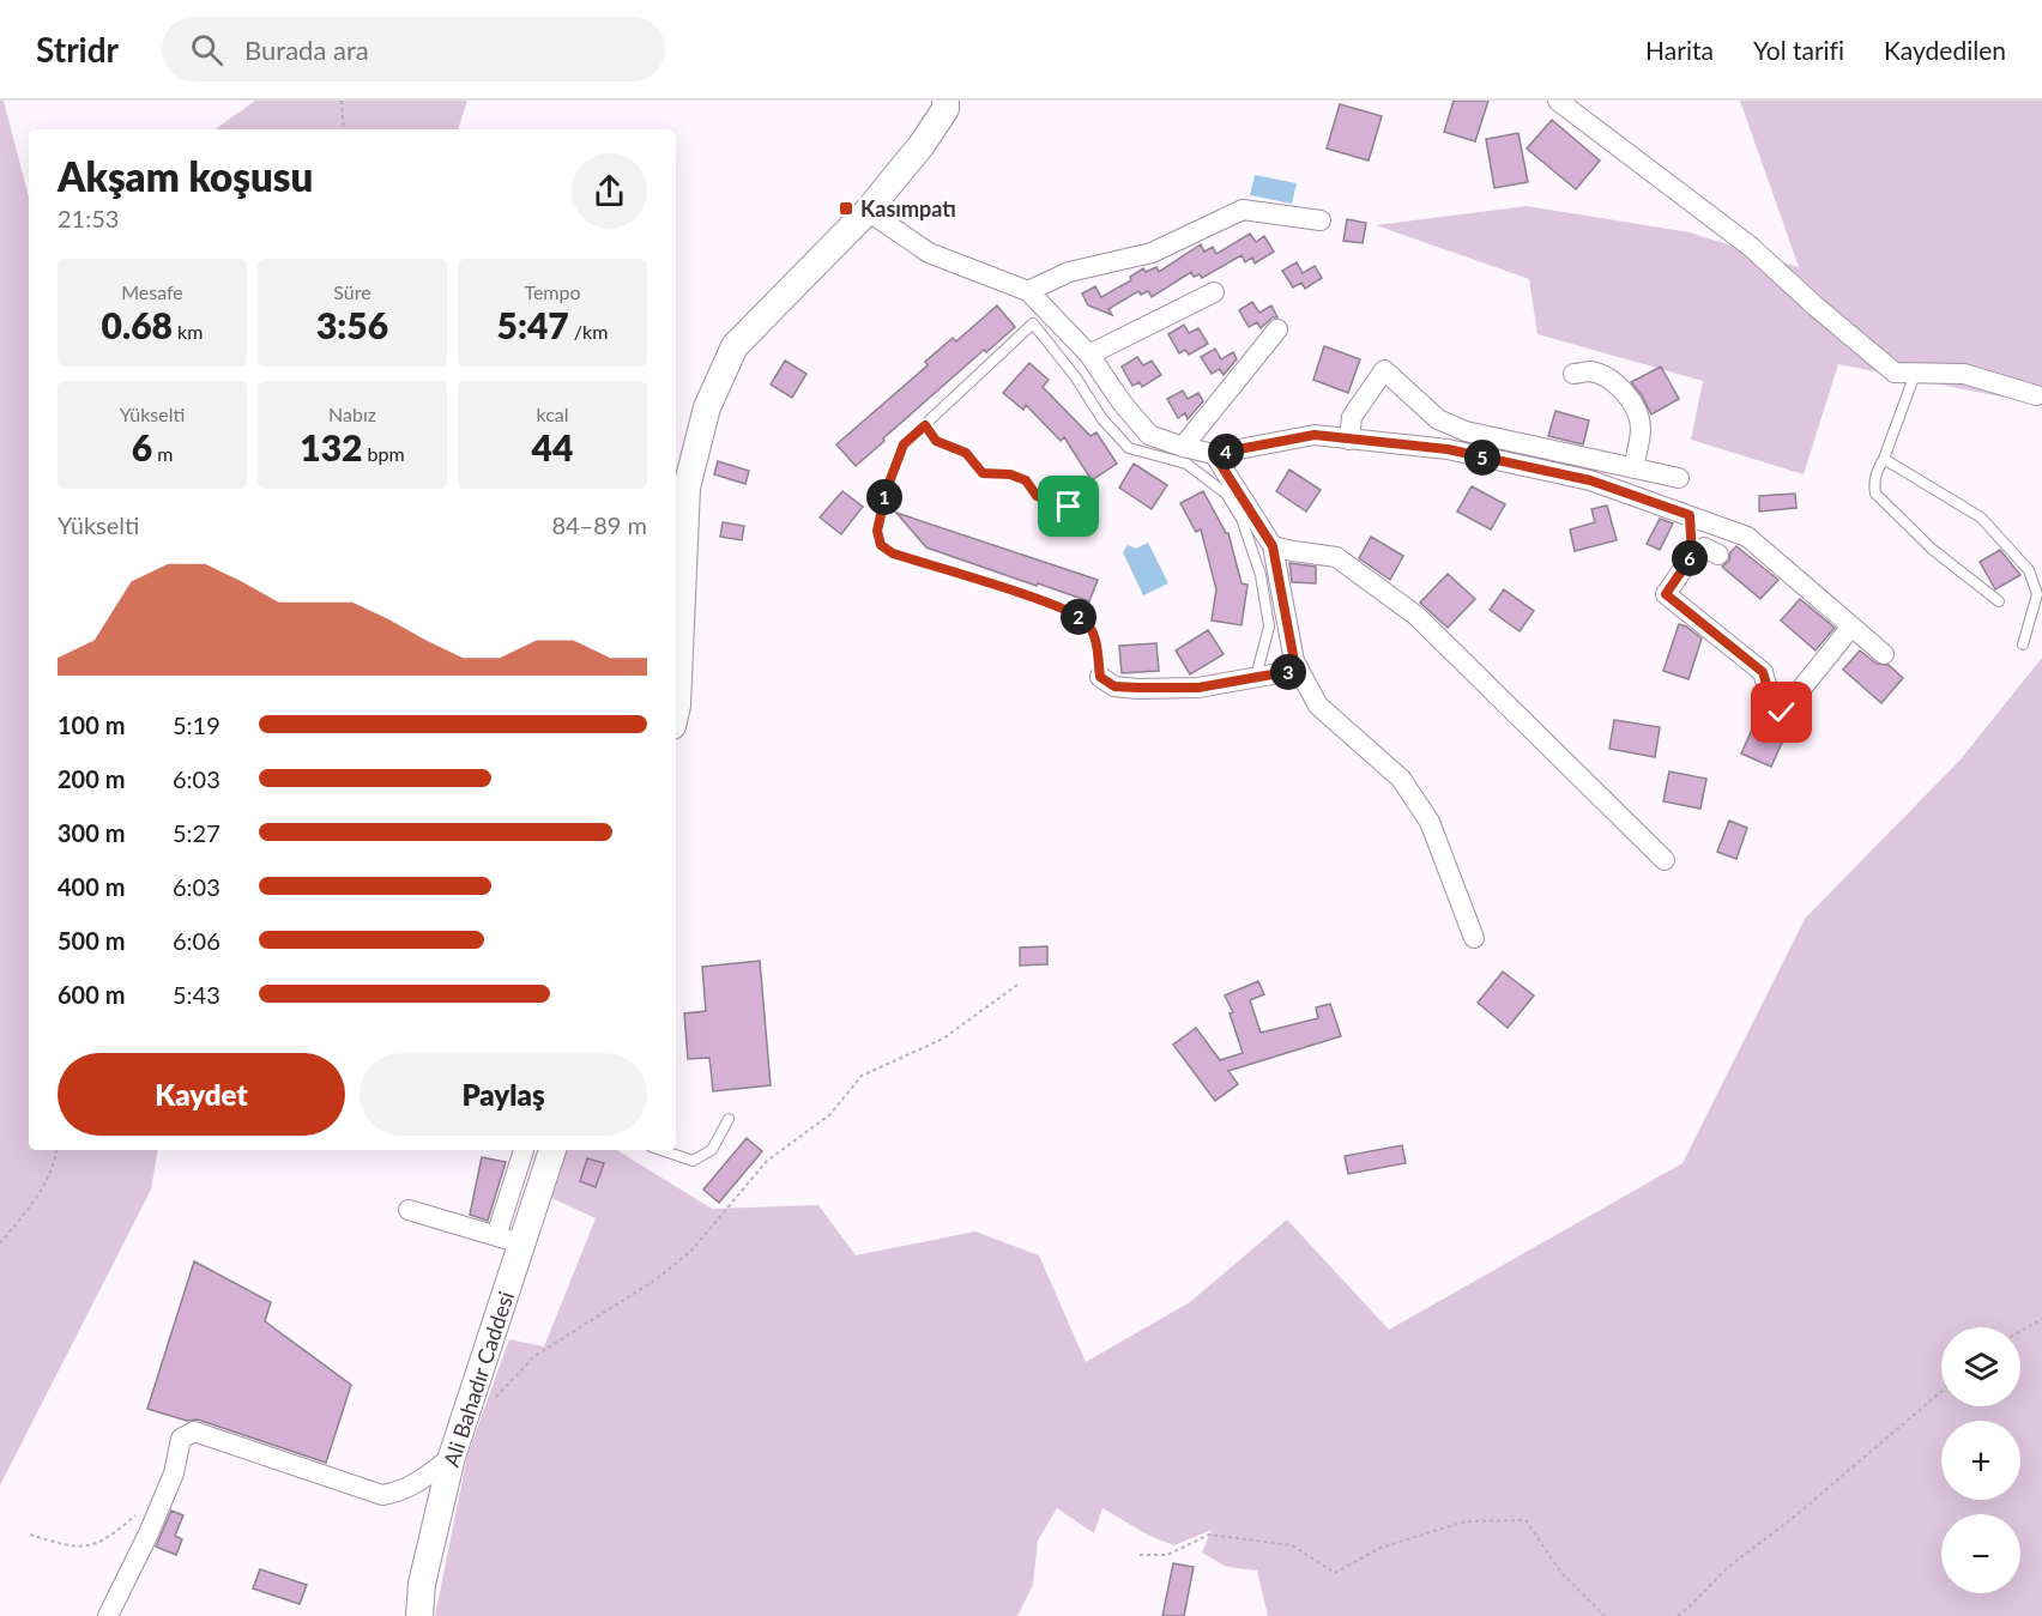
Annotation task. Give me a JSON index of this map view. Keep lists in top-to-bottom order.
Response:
{
  "streets": {
    "main road": ["Ali Bahadır Caddesi"]
  },
  "places": {
    "transit": ["Kasımpatı"]
  },
  "page": {
    "header": "Stridr",
    "search": "Burada ara",
    "nav": ["Harita", "Yol tarifi", "Kaydedilen"],
    "heading": ["Akşam koşusu", "21:53"],
    "stats": [
      ["Mesafe", "0.68 km"],
      ["Süre", "3:56"],
      ["Tempo", "5:47 /km"],
      ["Yükselti", "6 m"],
      ["Nabız", "132 bpm"],
      ["kcal", "44"]
    ],
    "pins": [
      "4",
      "5",
      "1",
      "6",
      "2",
      "3"
    ],
    "chart": ["Yükselti", "84–89 m"],
    "list": [
      {
        "name": "100 m",
        "note": "5:19"
      },
      {
        "name": "200 m",
        "note": "6:03"
      },
      {
        "name": "300 m",
        "note": "5:27"
      },
      {
        "name": "400 m",
        "note": "6:03"
      },
      {
        "name": "500 m",
        "note": "6:06"
      },
      {
        "name": "600 m",
        "note": "5:43"
      }
    ],
    "buttons": ["Kaydet", "Paylaş"],
    "map_buttons": ["+", "−"]
  }
}
